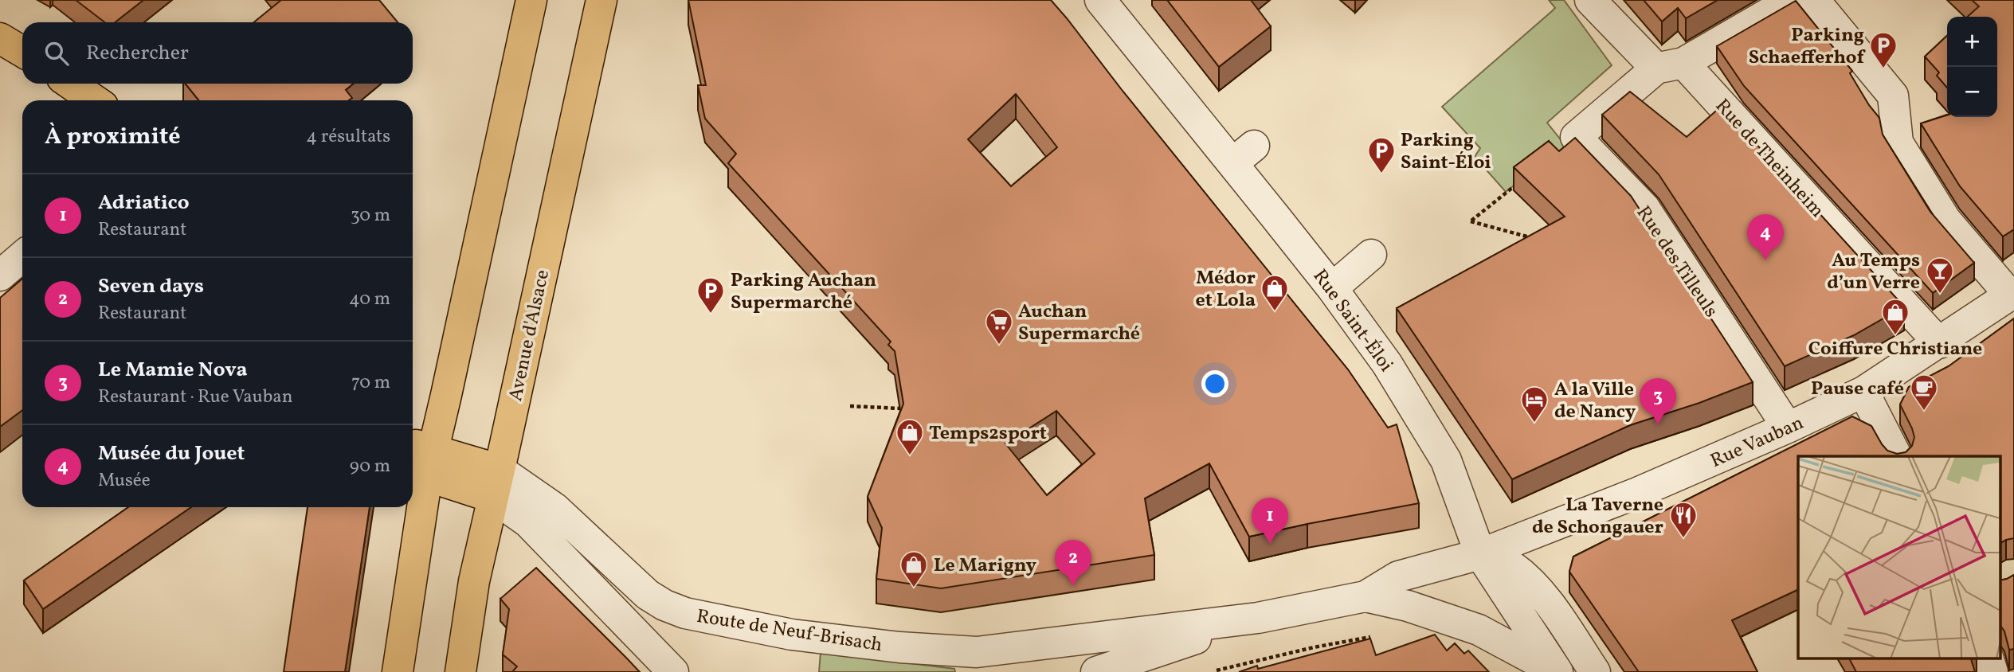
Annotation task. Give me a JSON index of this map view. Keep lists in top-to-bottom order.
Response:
{
  "streets": {
    "main road": ["Avenue d'Alsace", "Route de Neuf-Brisach"],
    "street": [
      "Rue de Theinheim",
      "Rue des Tilleuls",
      "Rue Saint-Éloi",
      "Rue Vauban"
    ]
  },
  "crossings": [
    ["Rue de Theinheim", "Rue des Tilleuls"],
    ["Rue de Theinheim", "Rue Vauban"],
    ["Rue des Tilleuls", "Rue Vauban"],
    ["Rue Saint-Éloi", "Rue Vauban"],
    ["Rue Saint-Éloi", "Route de Neuf-Brisach"],
    ["Avenue d'Alsace", "Route de Neuf-Brisach"],
    ["Rue Vauban", "Route de Neuf-Brisach"]
  ],
  "places": {
    "parking": ["Parking Schaefferhof", "Parking Saint-Éloi", "Parking Auchan Supermarché"],
    "bar": ["Au Temps d’un Verre"],
    "shop": [
      "Médor et Lola",
      "Coiffure Christiane",
      "Temps2sport",
      "Le Marigny"
    ],
    "supermarket": ["Auchan Supermarché"],
    "cafe": ["Pause café"],
    "hotel": ["A la Ville de Nancy"],
    "restaurant": ["La Taverne de Schongauer"]
  },
  "page": {
    "map_buttons": ["+", "−"],
    "search": "Rechercher",
    "heading": ["À proximité", "4 résultats"],
    "list": [
      {
        "mark": "1",
        "name": "Adriatico",
        "note": "Restaurant",
        "value": "30 m"
      },
      {
        "mark": "2",
        "name": "Seven days",
        "note": "Restaurant",
        "value": "40 m"
      },
      {
        "mark": "3",
        "name": "Le Mamie Nova",
        "note": "Restaurant · Rue Vauban",
        "value": "70 m"
      },
      {
        "mark": "4",
        "name": "Musée du Jouet",
        "note": "Musée",
        "value": "90 m"
      }
    ],
    "pins": [
      "4",
      "3",
      "1",
      "2"
    ]
  }
}
